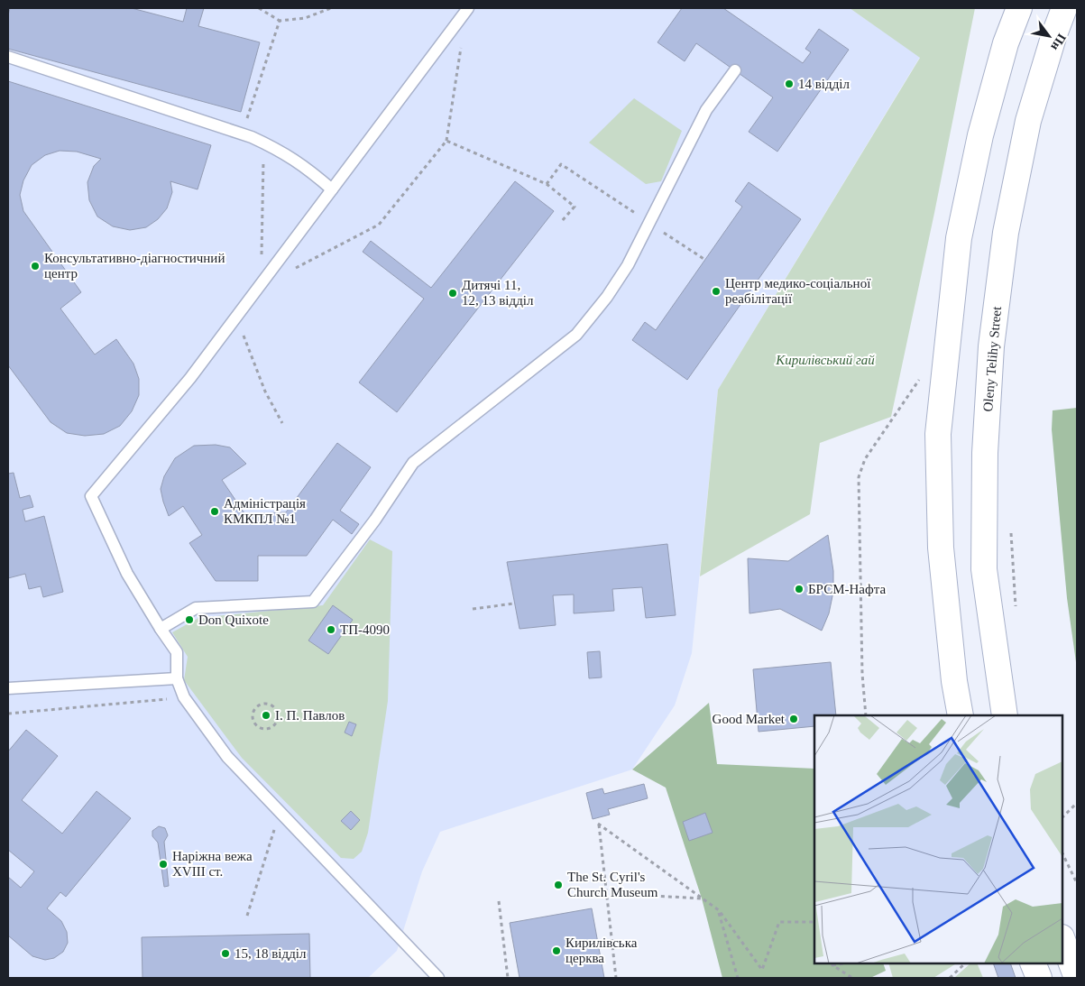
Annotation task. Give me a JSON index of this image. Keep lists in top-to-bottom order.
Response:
{
  "streets": {
    "main road": ["Oleny Telihy Street"]
  },
  "parks": ["Кирилівський гай"],
  "places": [
    "14 відділ",
    "Консультативно-діагностичний центр",
    "Центр медико-соціальної реабілітації",
    "Дитячі 11, 12, 13 відділ",
    "Адміністрація КМКПЛ №1",
    "БРСМ-Нафта",
    "Don Quixote",
    "ТП-4090",
    "І. П. Павлов",
    "Good Market",
    "Наріжна вежа XVIII ст.",
    "The St. Cyril's Church Museum",
    "Кирилівська церква",
    "15, 18 відділ"
  ],
  "north": "bottom right"
}
